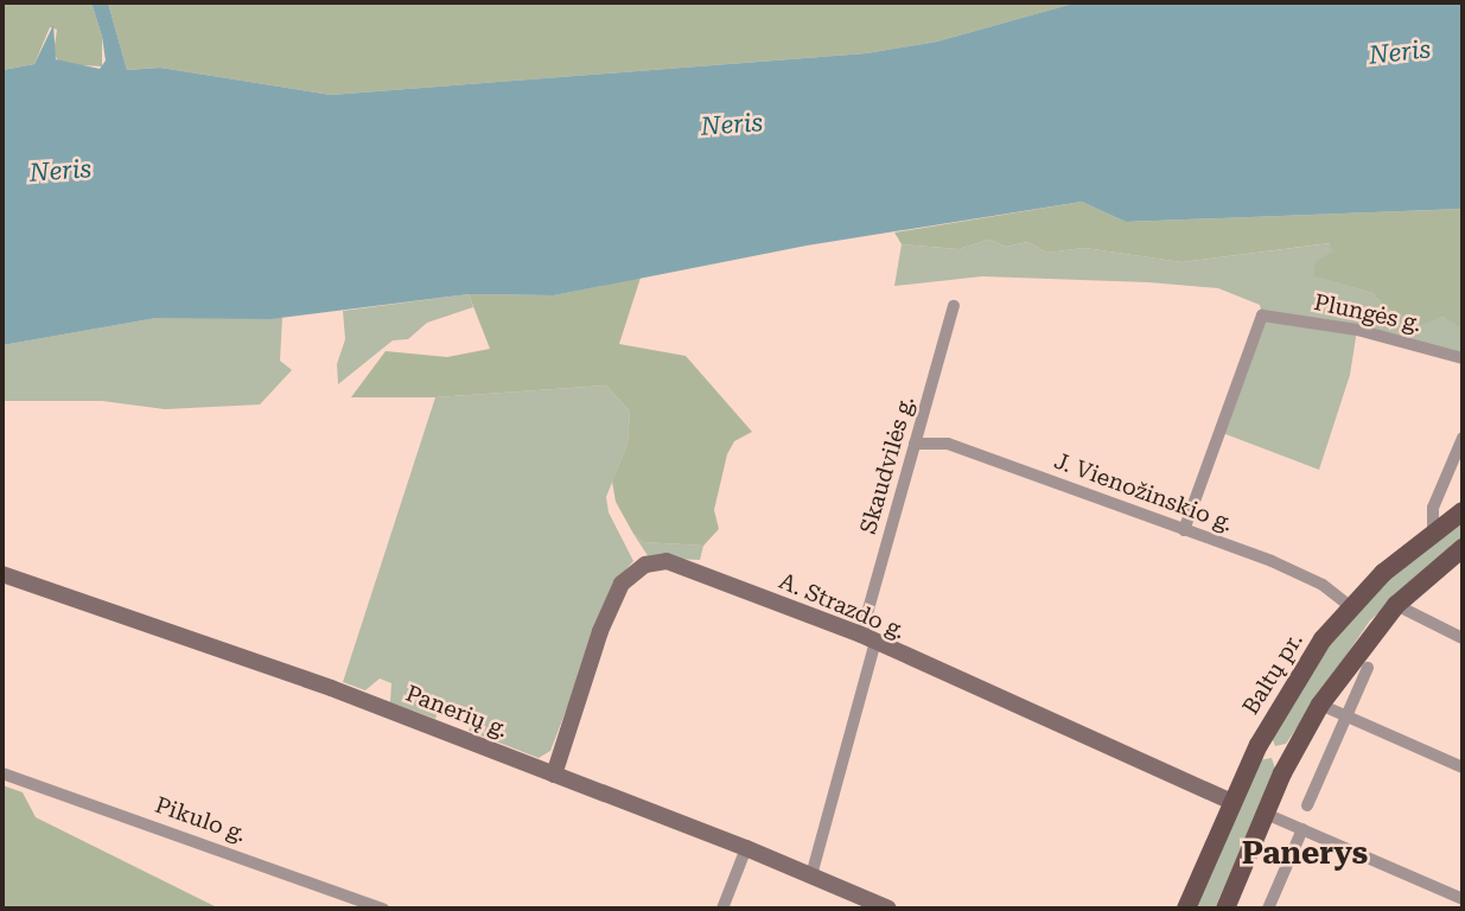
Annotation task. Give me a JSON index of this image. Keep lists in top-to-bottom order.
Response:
{
  "streets": {
    "main road": ["A. Strazdo g.", "Baltų pr.", "Panerių g."],
    "street": [
      "Plungės g.",
      "Skaudvilės g.",
      "J. Vienožinskio g.",
      "Pikulo g."
    ]
  },
  "crossings": [
    ["Plungės g.", "J. Vienožinskio g."],
    ["Skaudvilės g.", "J. Vienožinskio g."],
    ["Skaudvilės g.", "A. Strazdo g."],
    ["Skaudvilės g.", "Panerių g."],
    ["J. Vienožinskio g.", "Baltų pr."],
    ["A. Strazdo g.", "Baltų pr."],
    ["A. Strazdo g.", "Panerių g."]
  ],
  "districts": ["Panerys"],
  "water": ["Neris"]
}
